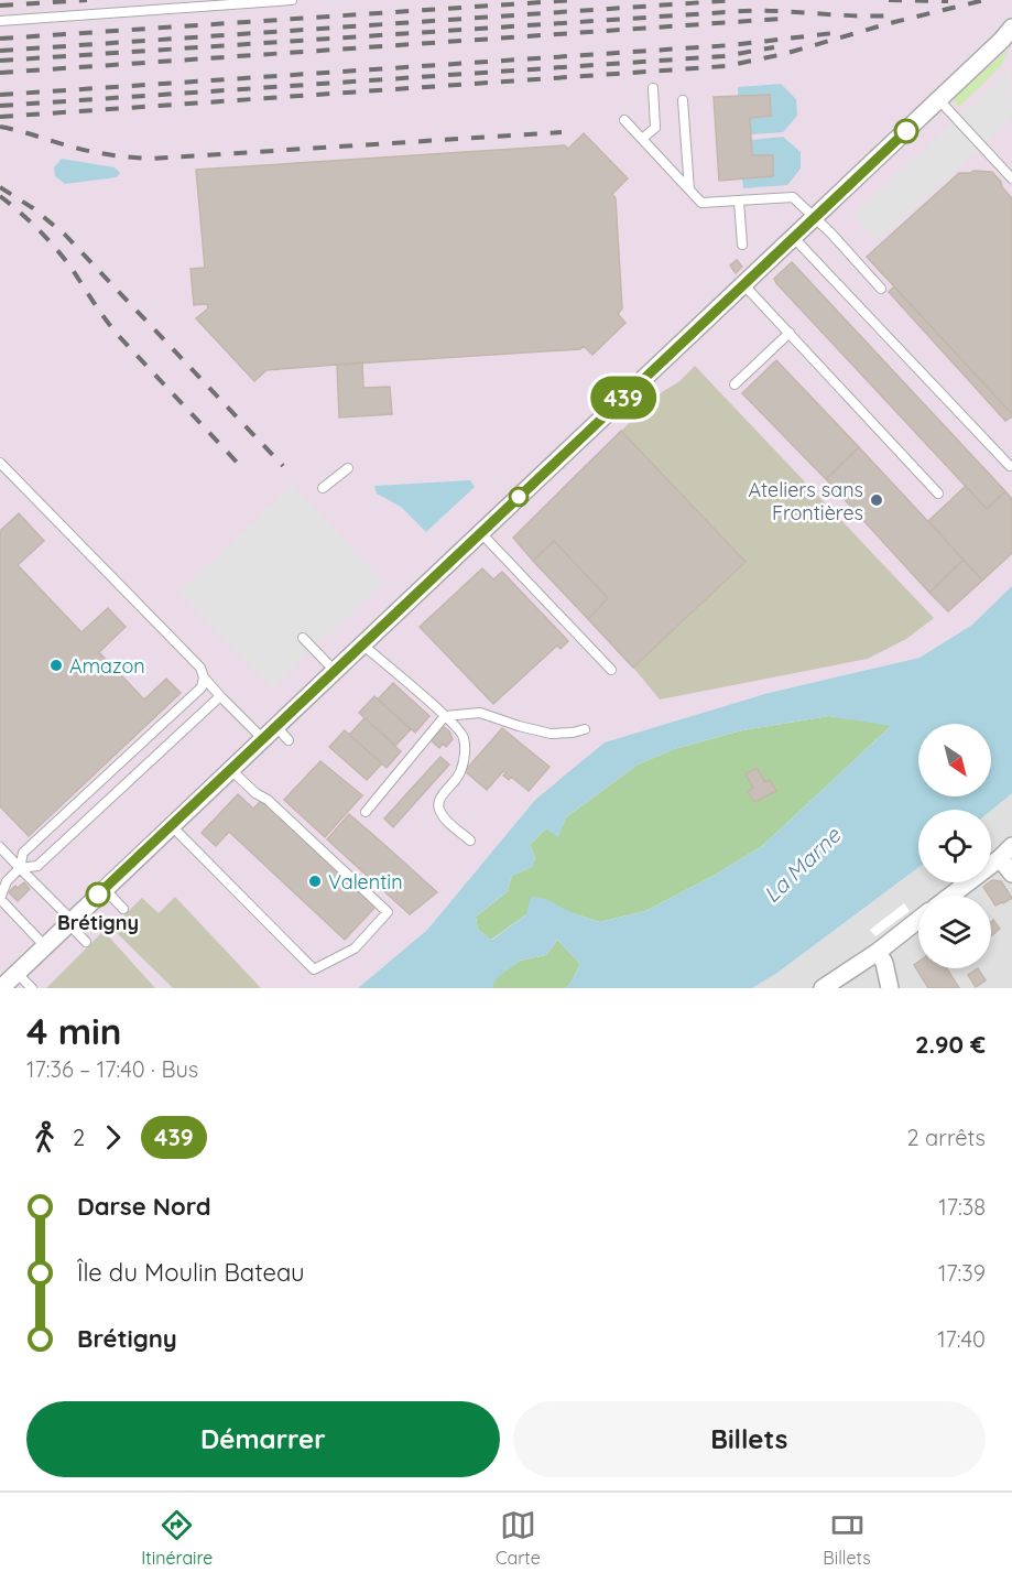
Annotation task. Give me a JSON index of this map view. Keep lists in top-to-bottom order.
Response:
{
  "water": ["La Marne"],
  "places": [
    "Ateliers sans Frontières",
    "Amazon",
    "Valentin",
    "Brétigny"
  ],
  "lines": ["bus line 439"],
  "north": "bottom right",
  "page": {
    "on_map": "439",
    "heading": ["4 min", "17:36 – 17:40 · Bus", "2.90 €"],
    "legs": ["2", "439", "2 arrêts"],
    "list": [
      {
        "name": "Darse Nord",
        "value": "17:38"
      },
      {
        "name": "Île du Moulin Bateau",
        "value": "17:39"
      },
      {
        "name": "Brétigny",
        "value": "17:40"
      }
    ],
    "buttons": ["Démarrer", "Billets"],
    "tabs": ["Itinéraire", "Carte", "Billets"]
  }
}
